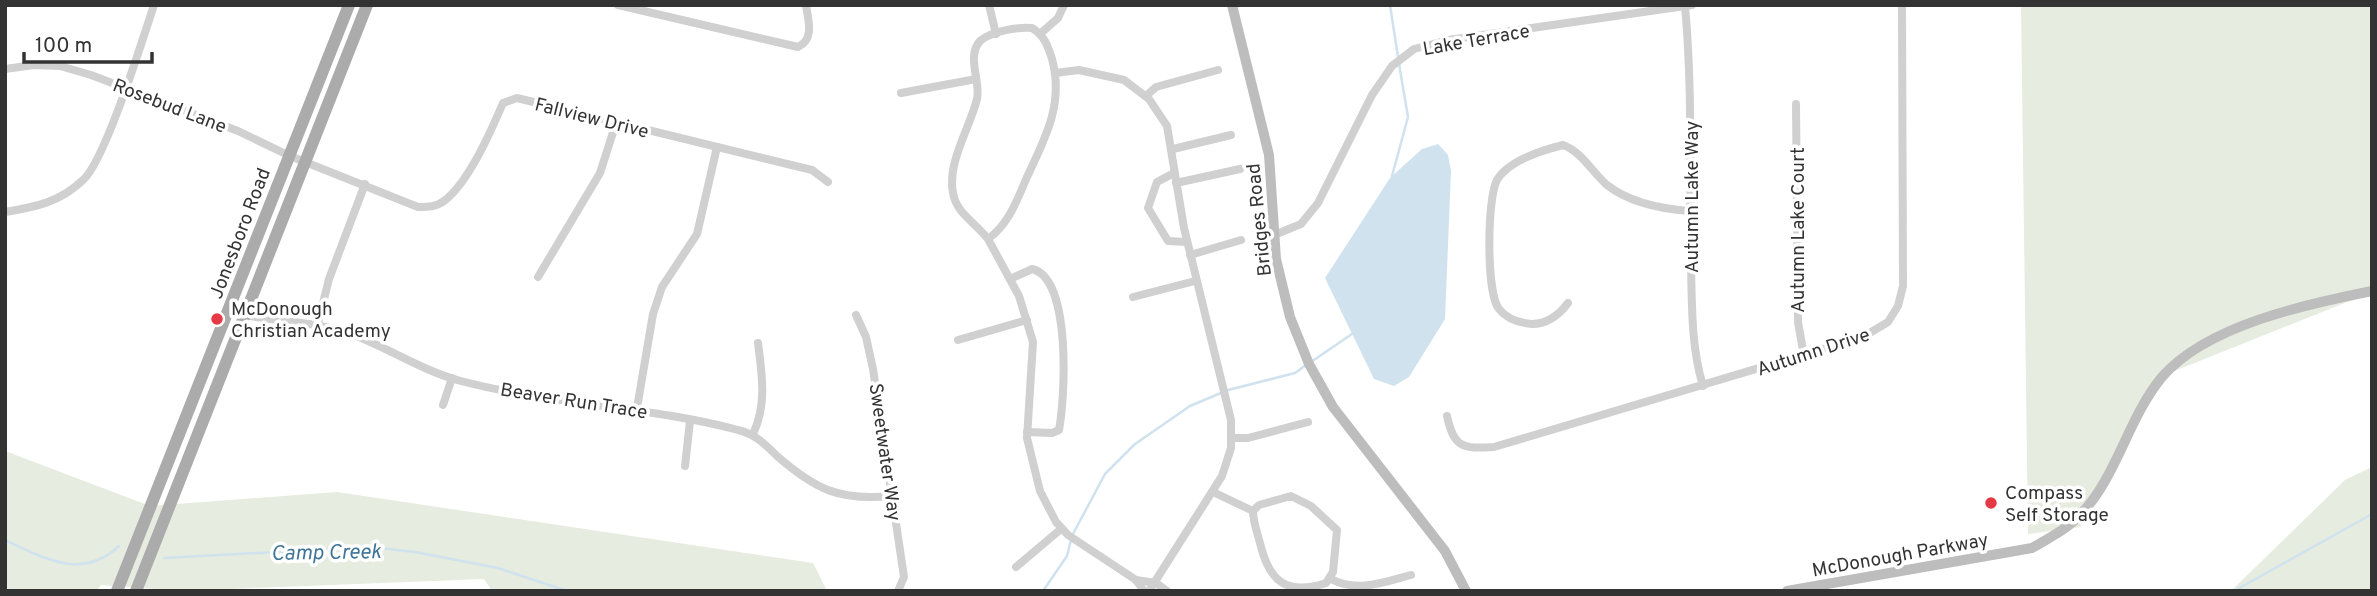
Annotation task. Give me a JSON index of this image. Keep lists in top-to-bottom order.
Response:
{
  "streets": {
    "main road": ["Jonesboro Road"],
    "street": [
      "Lake Terrace",
      "Rosebud Lane",
      "Fallview Drive",
      "Autumn Lake Way",
      "Bridges Road",
      "Autumn Lake Court",
      "Autumn Drive",
      "Beaver Run Trace",
      "Sweetwater Way",
      "McDonough Parkway"
    ]
  },
  "crossings": [
    ["Lake Terrace", "Autumn Lake Way"],
    ["Lake Terrace", "Bridges Road"],
    ["Rosebud Lane", "Fallview Drive"],
    ["Rosebud Lane", "Jonesboro Road"],
    ["Fallview Drive", "Jonesboro Road"],
    ["Autumn Lake Way", "Autumn Drive"],
    ["Autumn Lake Court", "Autumn Drive"],
    ["Jonesboro Road", "Beaver Run Trace"],
    ["Beaver Run Trace", "Sweetwater Way"]
  ],
  "water": ["Camp Creek"],
  "places": ["McDonough Christian Academy", "Compass Self Storage"],
  "scale_bar": "100 m"
}
